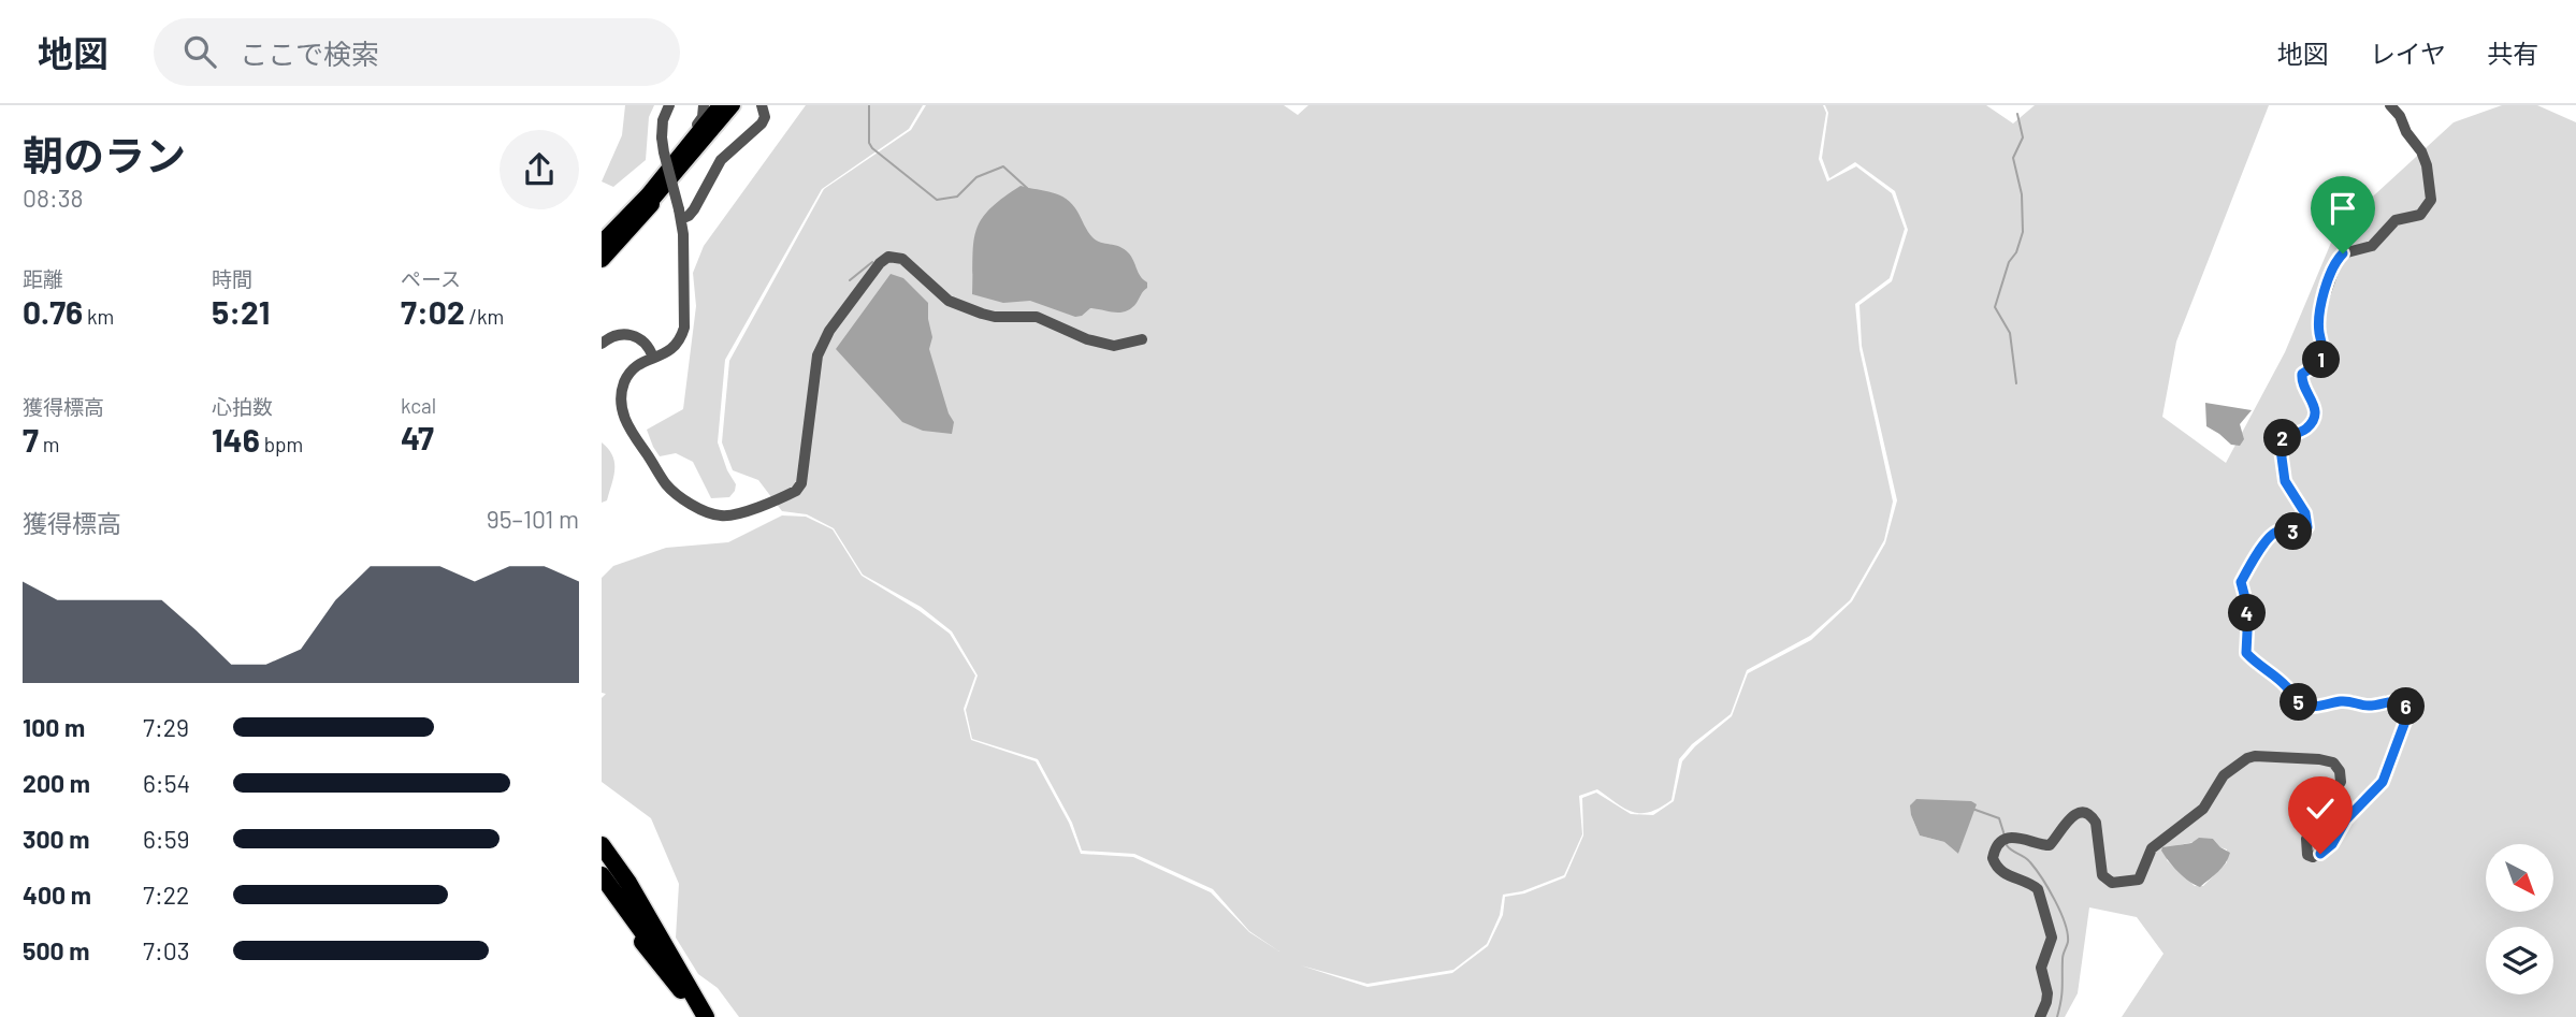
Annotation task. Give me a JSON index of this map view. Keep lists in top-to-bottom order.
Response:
{
  "north": "bottom right",
  "page": {
    "header": "地図",
    "search": "ここで検索",
    "nav": ["地図", "レイヤ", "共有"],
    "heading": ["朝のラン", "08:38"],
    "stats": [
      ["距離", "0.76 km"],
      ["時間", "5:21"],
      ["ペース", "7:02 /km"],
      ["獲得標高", "7 m"],
      ["心拍数", "146 bpm"],
      ["kcal", "47"]
    ],
    "pins": [
      "1",
      "2",
      "3",
      "4",
      "5",
      "6"
    ],
    "chart": ["獲得標高", "95–101 m"],
    "list": [
      {
        "name": "100 m",
        "note": "7:29"
      },
      {
        "name": "200 m",
        "note": "6:54"
      },
      {
        "name": "300 m",
        "note": "6:59"
      },
      {
        "name": "400 m",
        "note": "7:22"
      },
      {
        "name": "500 m",
        "note": "7:03"
      }
    ]
  }
}
